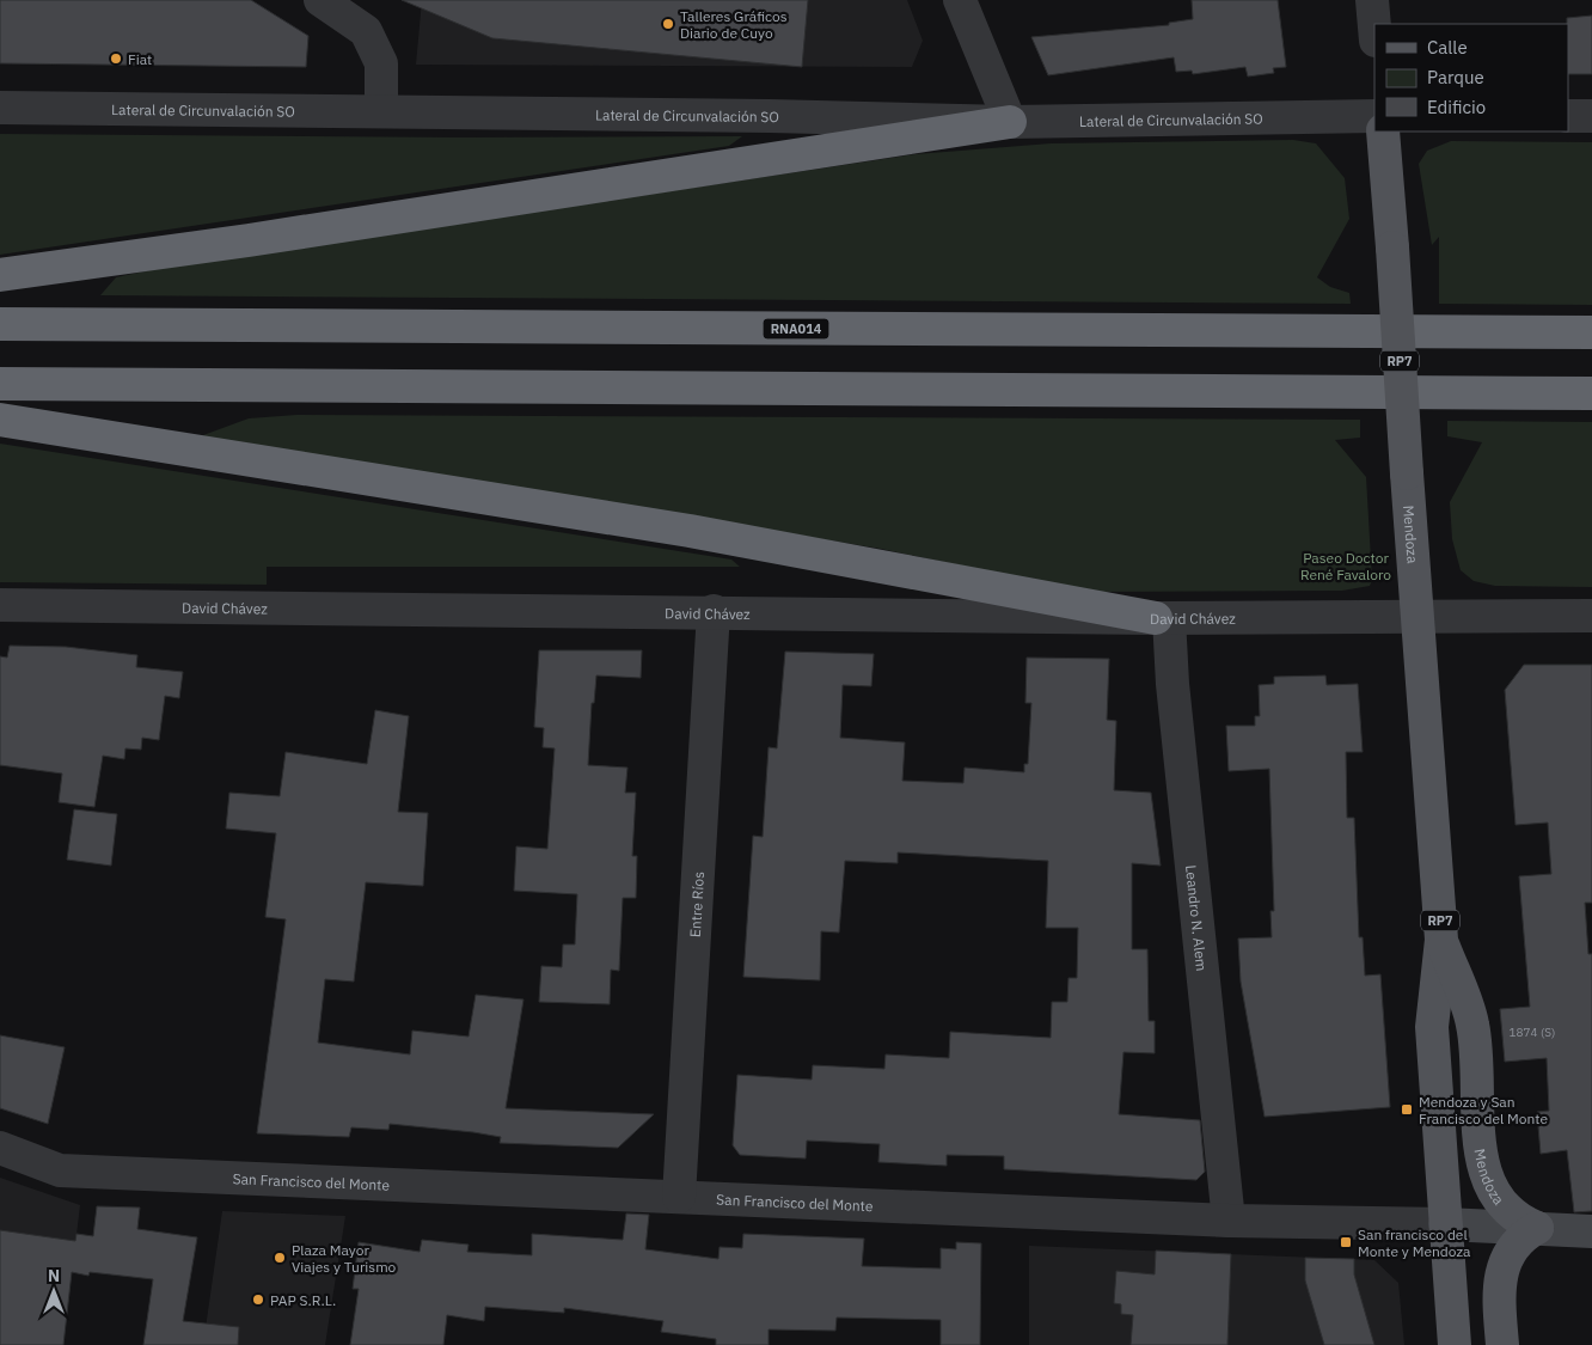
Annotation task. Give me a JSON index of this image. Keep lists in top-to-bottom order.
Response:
{
  "streets": {
    "highway": ["RNA014"],
    "main road": ["RP7", "Mendoza", "San Francisco del Monte"],
    "street": [
      "Lateral de Circunvalación SO",
      "David Chávez",
      "Entre Ríos",
      "Leandro N. Alem"
    ]
  },
  "crossings": [
    ["Mendoza", "David Chávez"],
    ["Mendoza", "San Francisco del Monte"],
    ["David Chávez", "Entre Ríos"],
    ["David Chávez", "Leandro N. Alem"],
    ["Entre Ríos", "San Francisco del Monte"],
    ["Leandro N. Alem", "San Francisco del Monte"]
  ],
  "parks": ["Paseo Doctor René Favaloro"],
  "places": {
    "other": [
      "Talleres Gráficos Diario de Cuyo",
      "Fiat",
      "Plaza Mayor Viajes y Turismo",
      "PAP S.R.L."
    ],
    "transit": ["Mendoza y San Francisco del Monte", "San francisco del Monte y Mendoza"]
  },
  "house_numbers": ["1874 (S)"],
  "legend": ["Calle", "Parque", "Edificio"],
  "north": "top"
}
